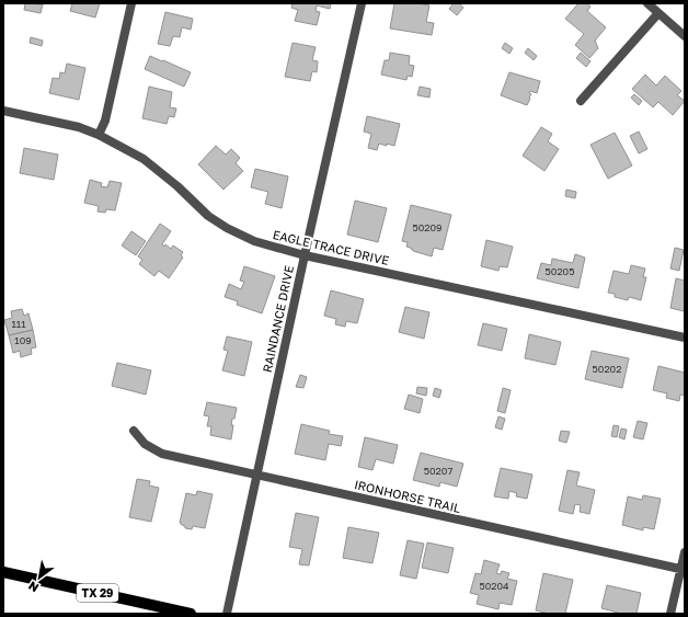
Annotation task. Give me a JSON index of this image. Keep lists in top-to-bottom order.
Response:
{
  "streets": {
    "main road": ["TX 29"],
    "street": ["EAGLE TRACE DRIVE", "RAINDANCE DRIVE", "IRONHORSE TRAIL"]
  },
  "crossings": [
    ["EAGLE TRACE DRIVE", "RAINDANCE DRIVE"],
    ["RAINDANCE DRIVE", "IRONHORSE TRAIL"]
  ],
  "house_numbers": [
    "50209",
    "50205",
    "111",
    "109",
    "50202",
    "50207",
    "50204"
  ],
  "north": "bottom left"
}
